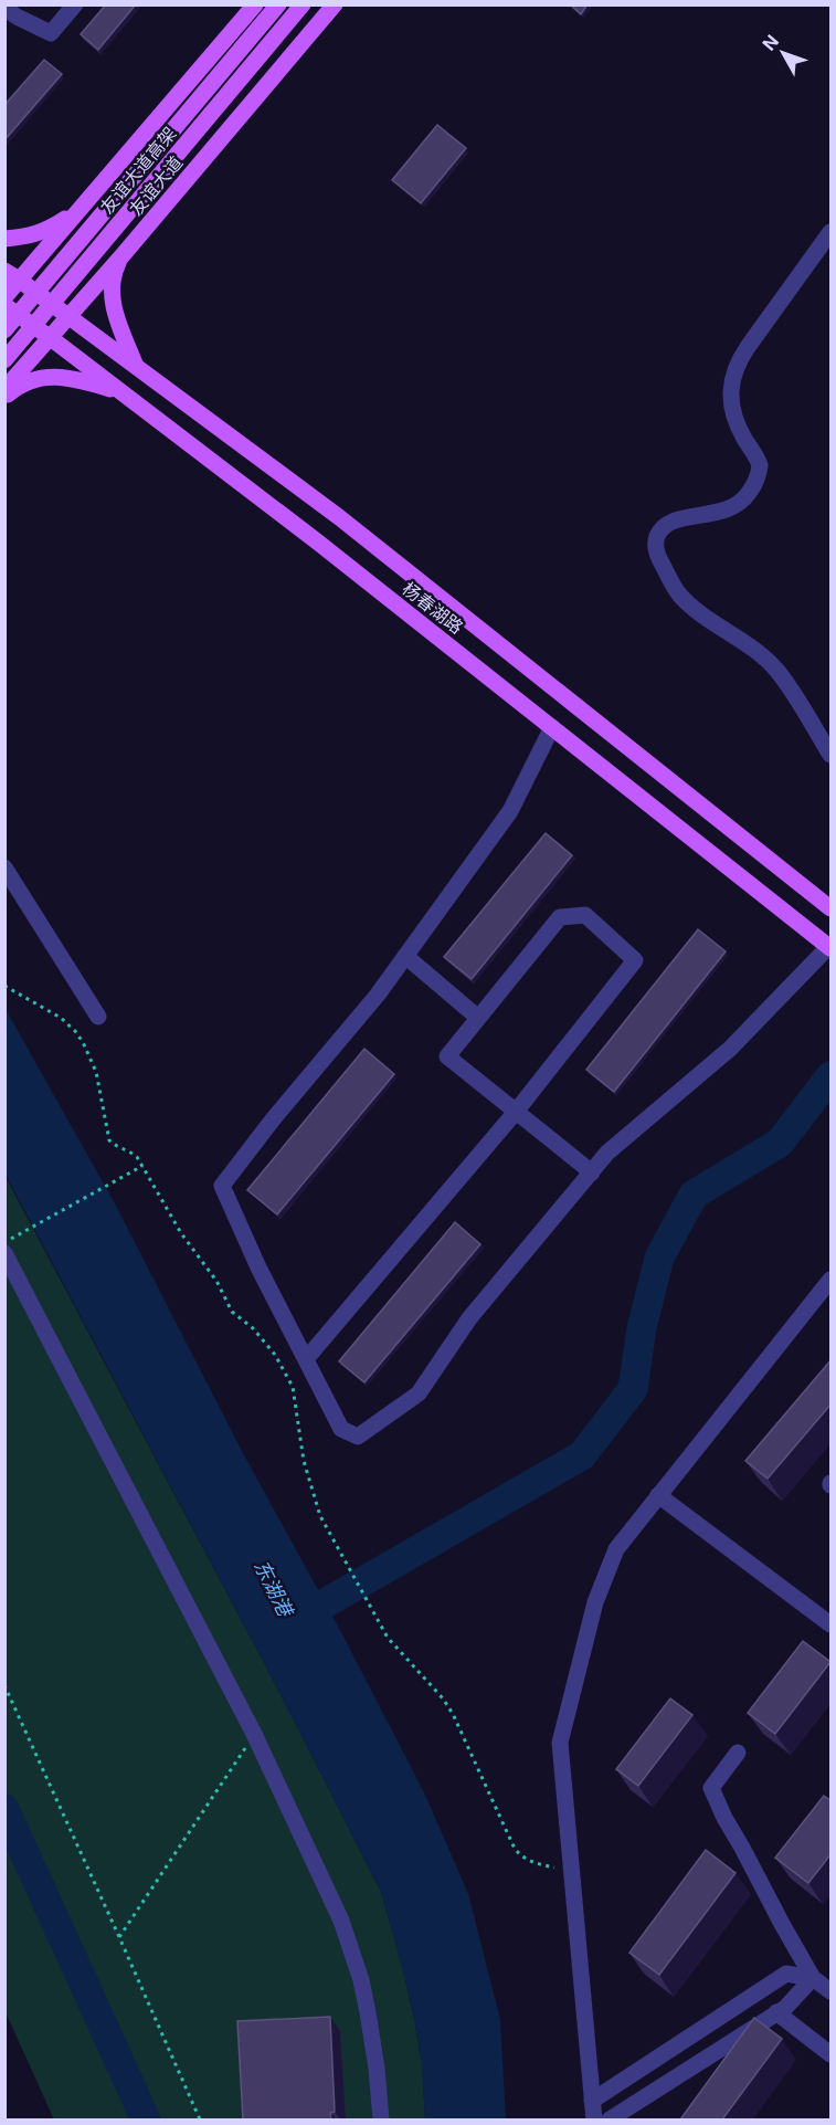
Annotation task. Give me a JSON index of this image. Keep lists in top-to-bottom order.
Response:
{
  "streets": {
    "main road": ["友谊大道高架", "友谊大道", "杨春湖路"]
  },
  "crossings": [
    ["友谊大道", "杨春湖路"]
  ],
  "water": ["东湖港"],
  "north": "top left"
}
